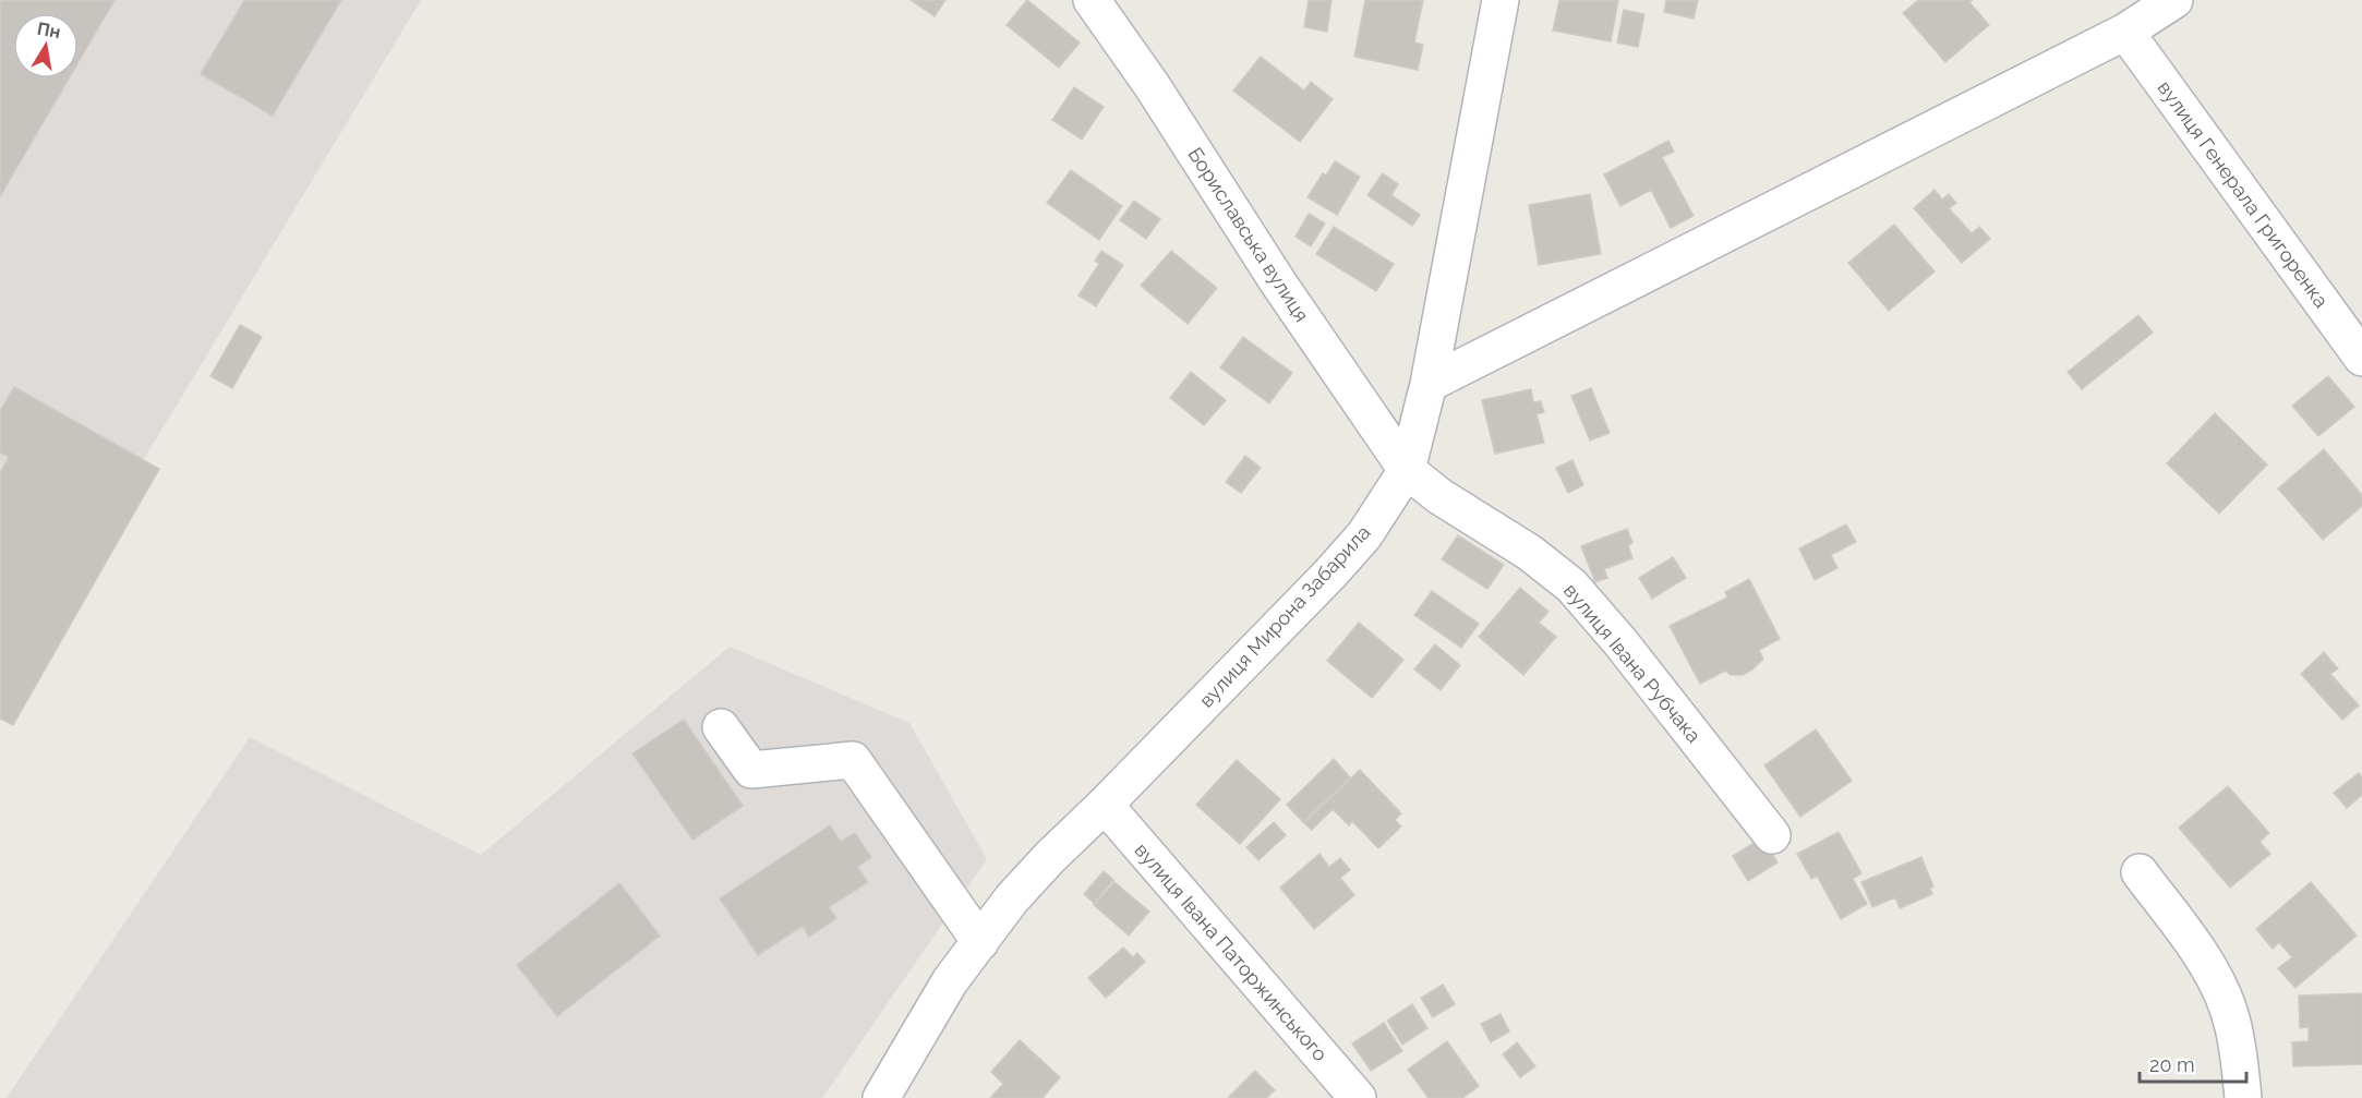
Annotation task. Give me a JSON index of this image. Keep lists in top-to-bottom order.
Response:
{
  "streets": {
    "street": [
      "вулиця Генерала Григоренка",
      "Бориславська вулиця",
      "вулиця Мирона Забарила",
      "вулиця Івана Рубчака",
      "вулиця Івана Паторжинського"
    ]
  },
  "crossings": [
    ["Бориславська вулиця", "вулиця Мирона Забарила"],
    ["Бориславська вулиця", "вулиця Івана Рубчака"],
    ["вулиця Мирона Забарила", "вулиця Івана Рубчака"],
    ["вулиця Мирона Забарила", "вулиця Івана Паторжинського"]
  ],
  "scale_bar": "20 m",
  "north": "top"
}
